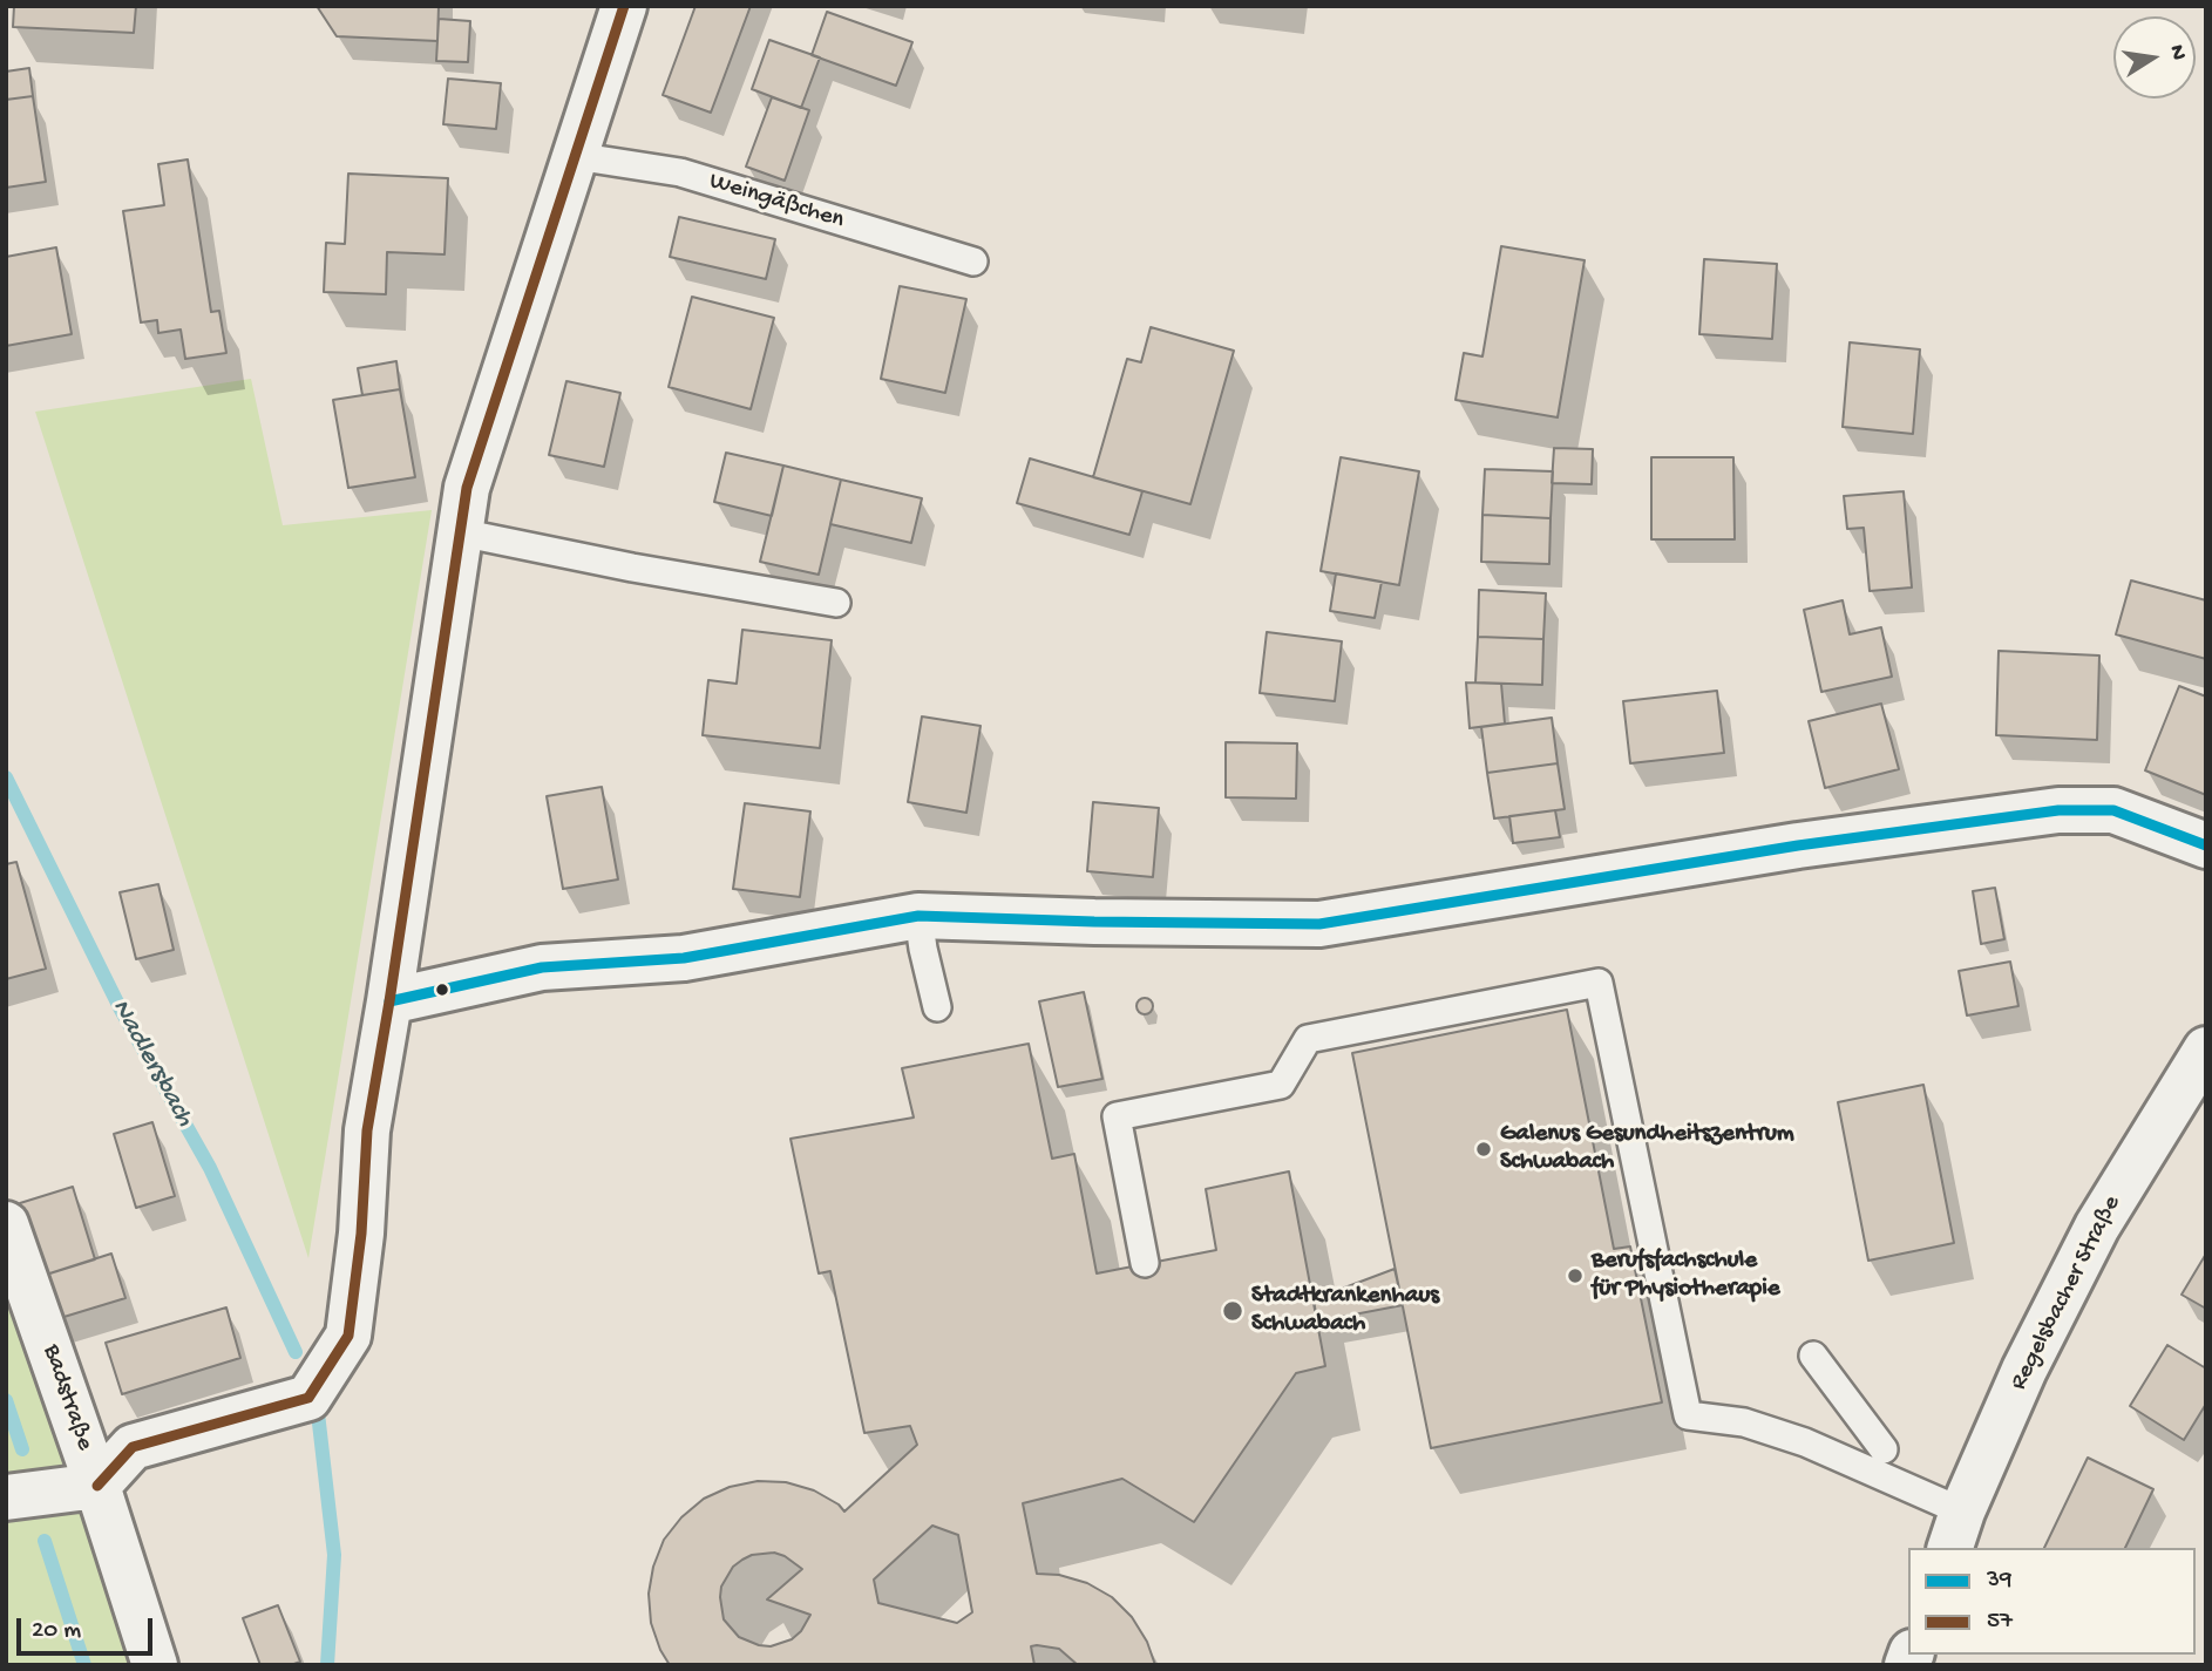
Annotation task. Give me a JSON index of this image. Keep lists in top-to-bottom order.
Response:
{
  "streets": {
    "street": ["Regelsbacher Straße", "Badstraße"],
    "lane": ["Weingäßchen"]
  },
  "water": ["Nadlersbach"],
  "places": ["Galenus Gesundheitszentrum Schwabach", "Berufsfachschule für Physiotherapie", "Stadtkrankenhaus Schwabach"],
  "lines": ["transit line 57", "transit line 39"],
  "legend": ["39", "57"],
  "scale_bar": "20 m",
  "north": "right"
}
